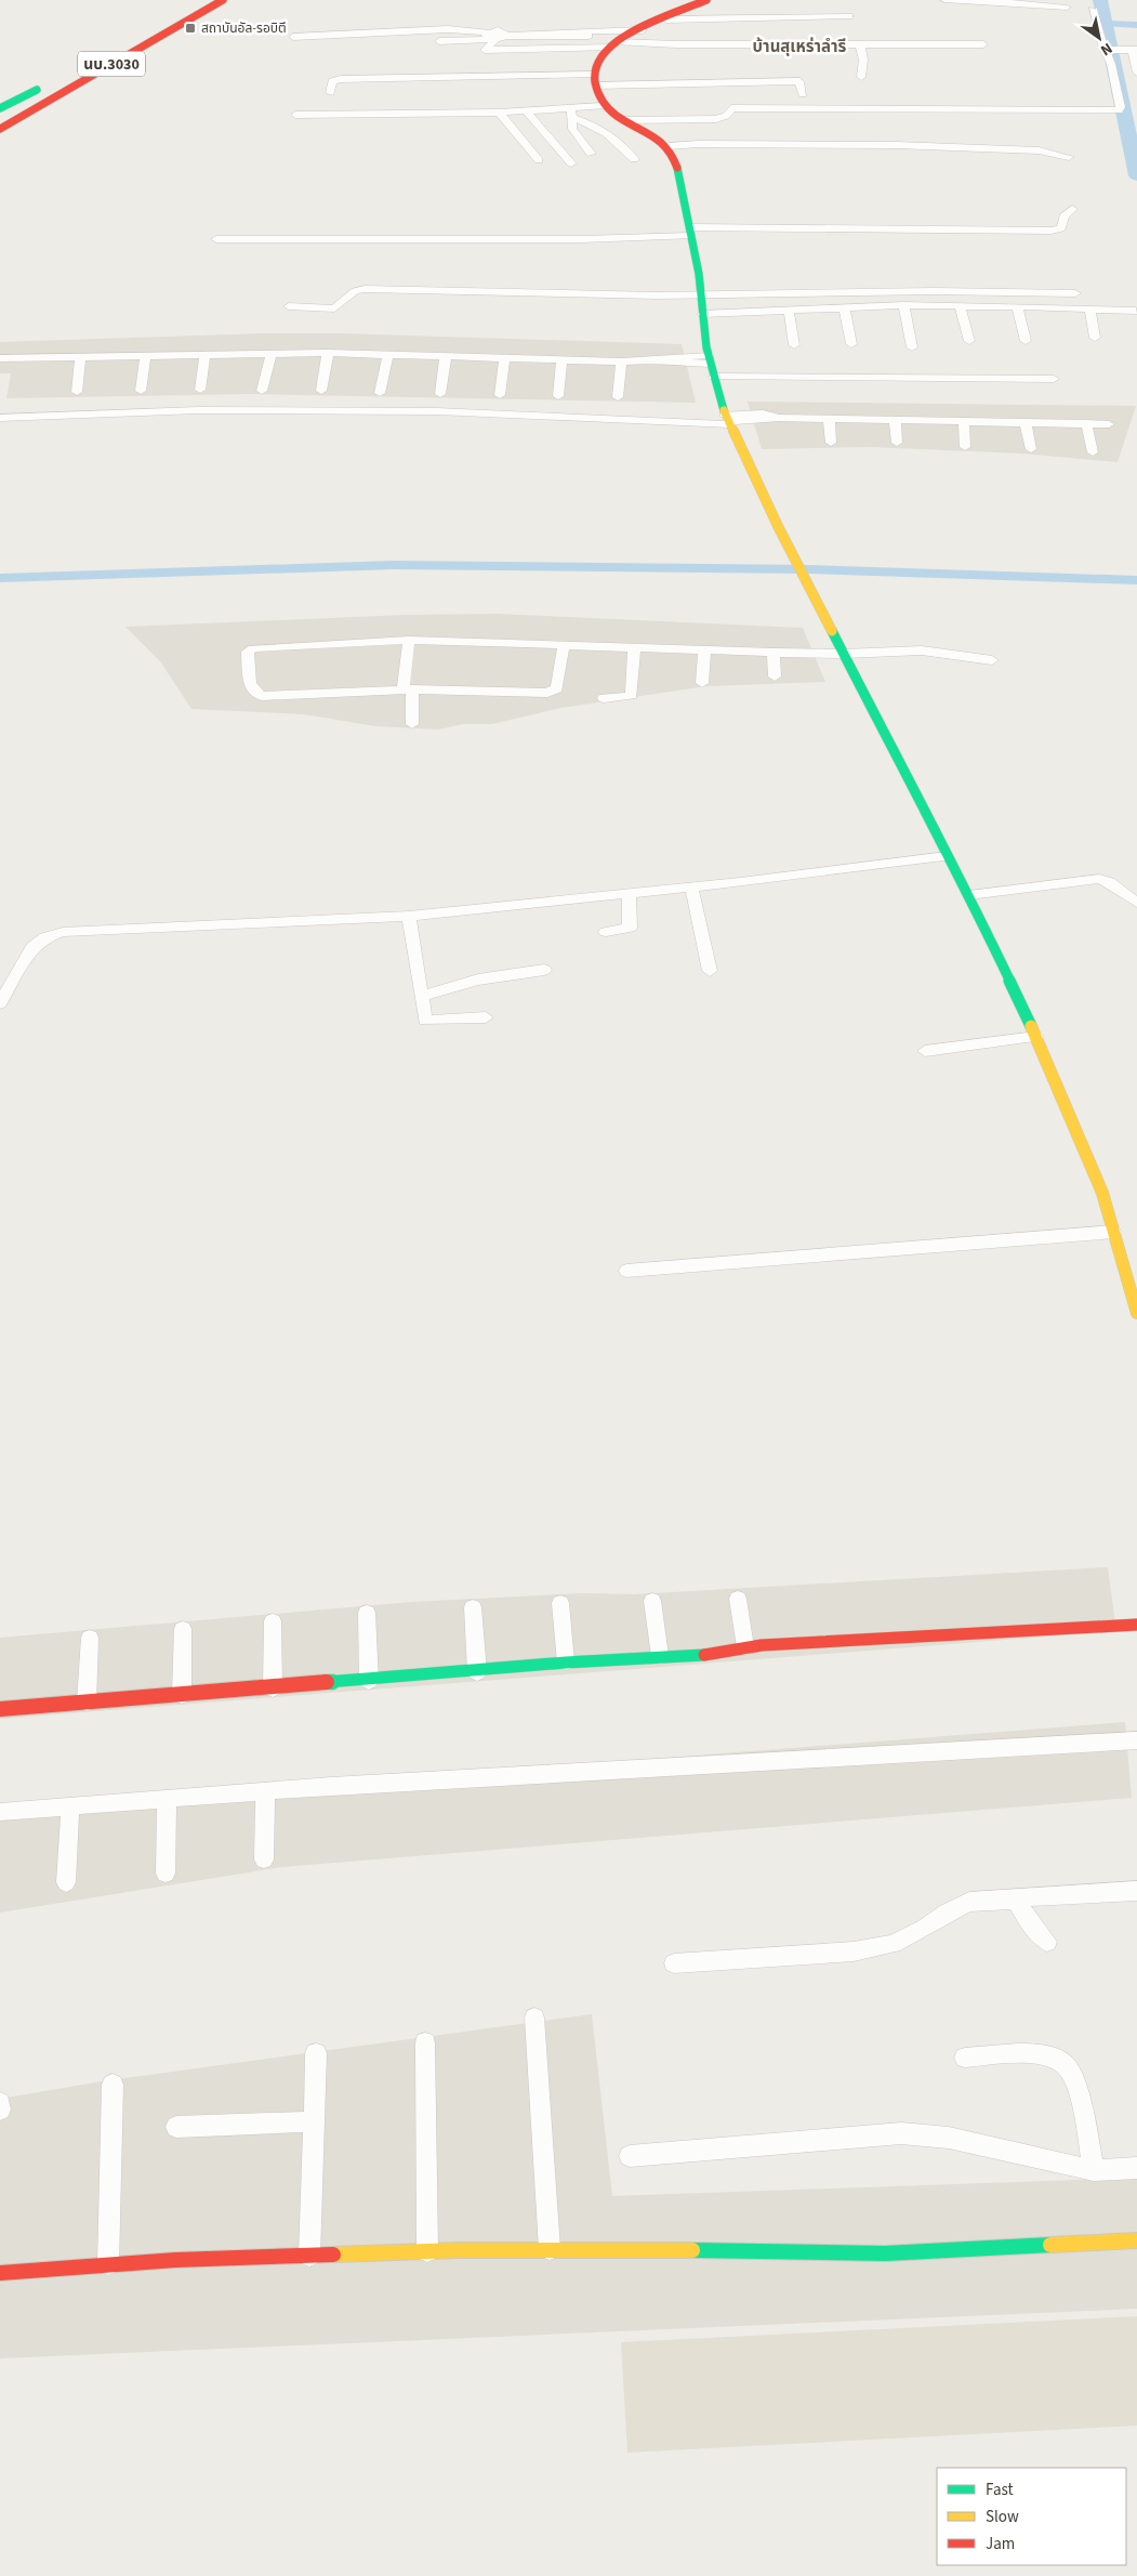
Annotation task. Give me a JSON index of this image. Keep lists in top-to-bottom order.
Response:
{
  "streets": {
    "street": ["นบ.3030"]
  },
  "districts": ["บ้านสุเหร่าลำรี"],
  "places": {
    "transit": ["สถาบันอัล-รอบิตี"]
  },
  "legend": ["Fast", "Slow", "Jam"],
  "north": "bottom right"
}
